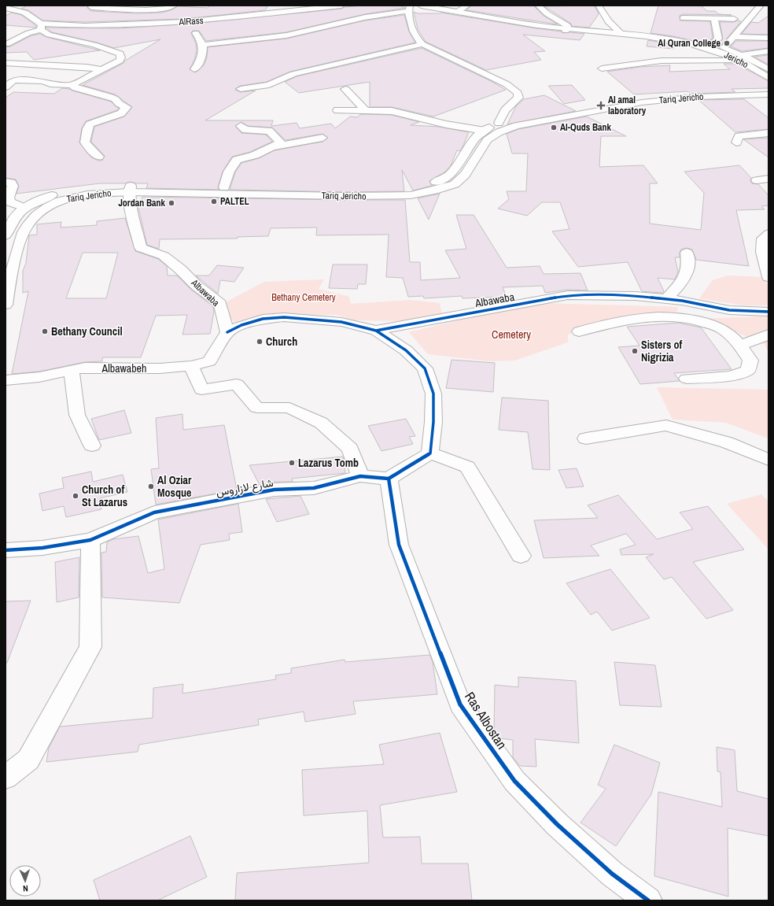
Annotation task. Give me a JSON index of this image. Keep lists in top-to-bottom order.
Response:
{
  "streets": {
    "street": [
      "AlRass",
      "Jericho",
      "Tariq Jericho",
      "Albawaba",
      "Albawabeh",
      "شارع لازاروس",
      "Ras Albostan"
    ]
  },
  "crossings": [
    ["Tariq Jericho", "Albawaba"],
    ["Albawaba", "Albawabeh"],
    ["شارع لازاروس", "Ras Albostan"]
  ],
  "parks": ["Bethany Cemetery", "Cemetery"],
  "places": {
    "other": [
      "Al Quran College",
      "Al-Quds Bank",
      "PALTEL",
      "Jordan Bank",
      "Bethany Council",
      "Church",
      "Sisters of Nigrizia",
      "Lazarus Tomb",
      "Al Oziar Mosque",
      "Church of St Lazarus"
    ],
    "health": ["Al amal laboratory"]
  },
  "north": "bottom"
}
